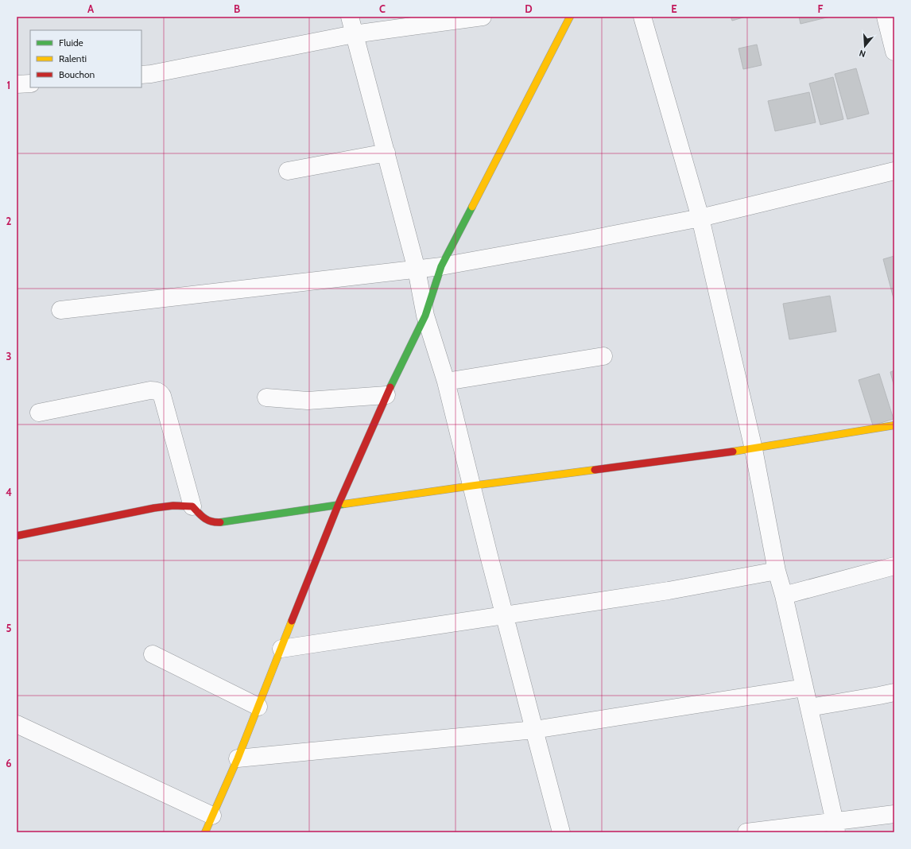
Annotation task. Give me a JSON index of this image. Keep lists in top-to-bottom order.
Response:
{
  "legend": ["Fluide", "Ralenti", "Bouchon"],
  "north": "bottom",
  "grid": {
    "columns": [
      "A",
      "B",
      "C",
      "D",
      "E",
      "F"
    ],
    "rows": [
      "1",
      "2",
      "3",
      "4",
      "5",
      "6"
    ]
  }
}
